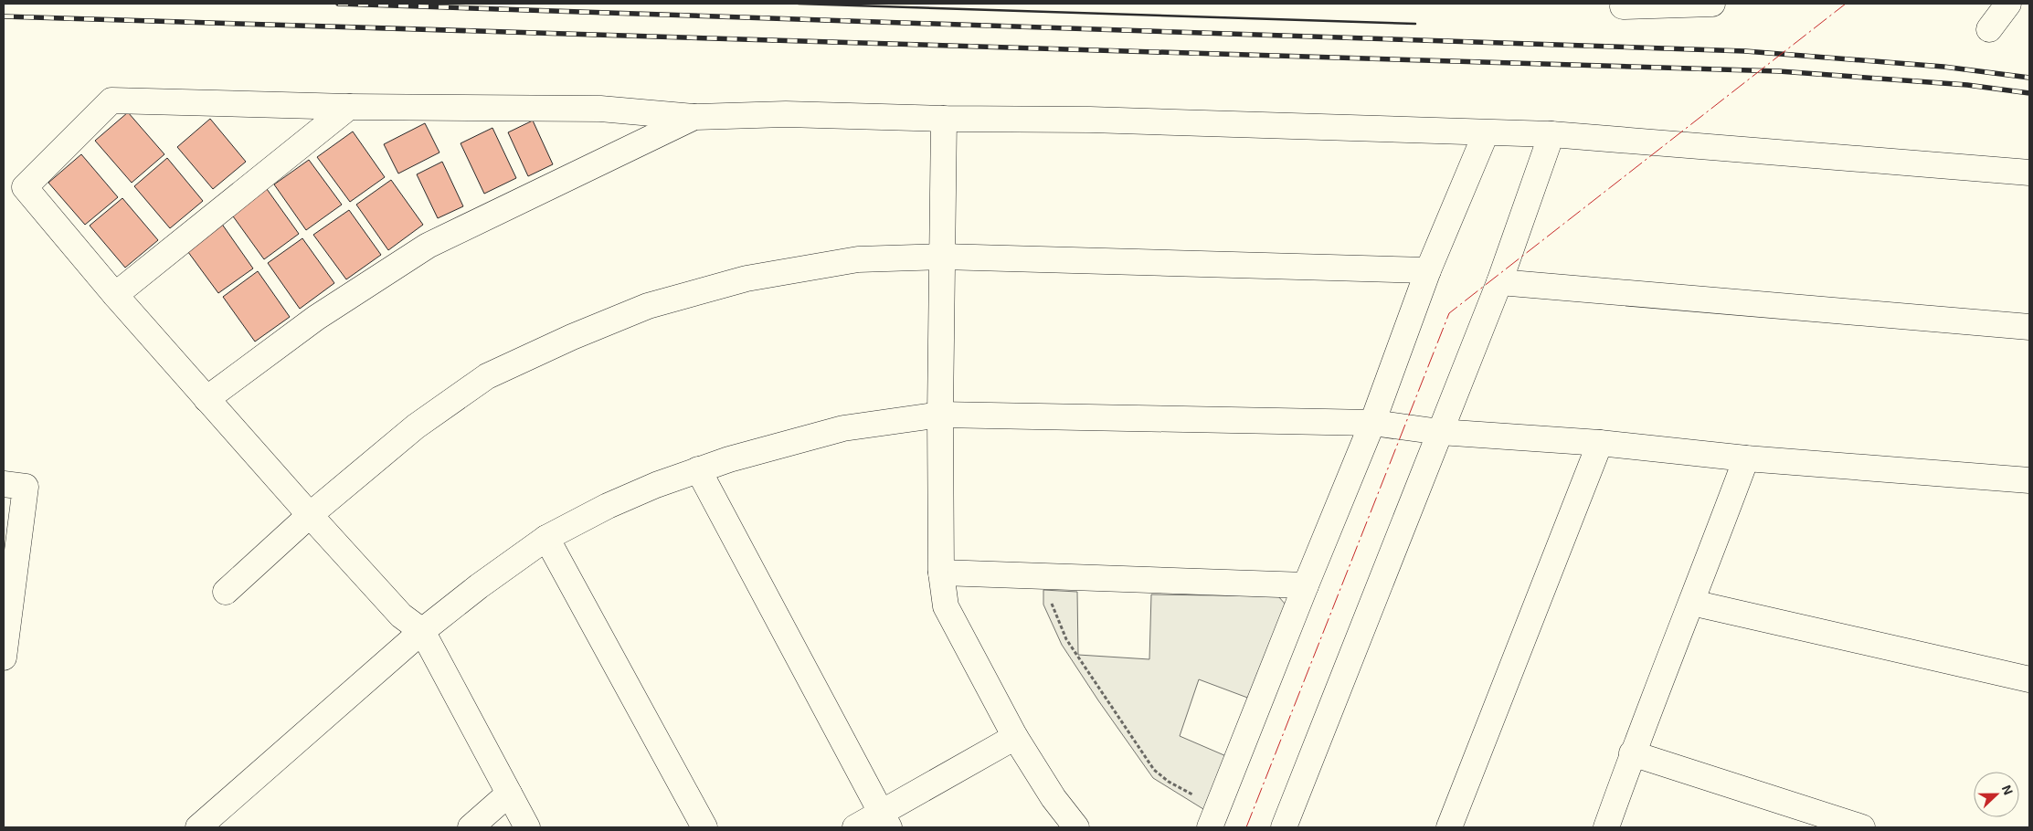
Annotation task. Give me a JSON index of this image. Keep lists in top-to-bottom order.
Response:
{
  "north": "right"
}
